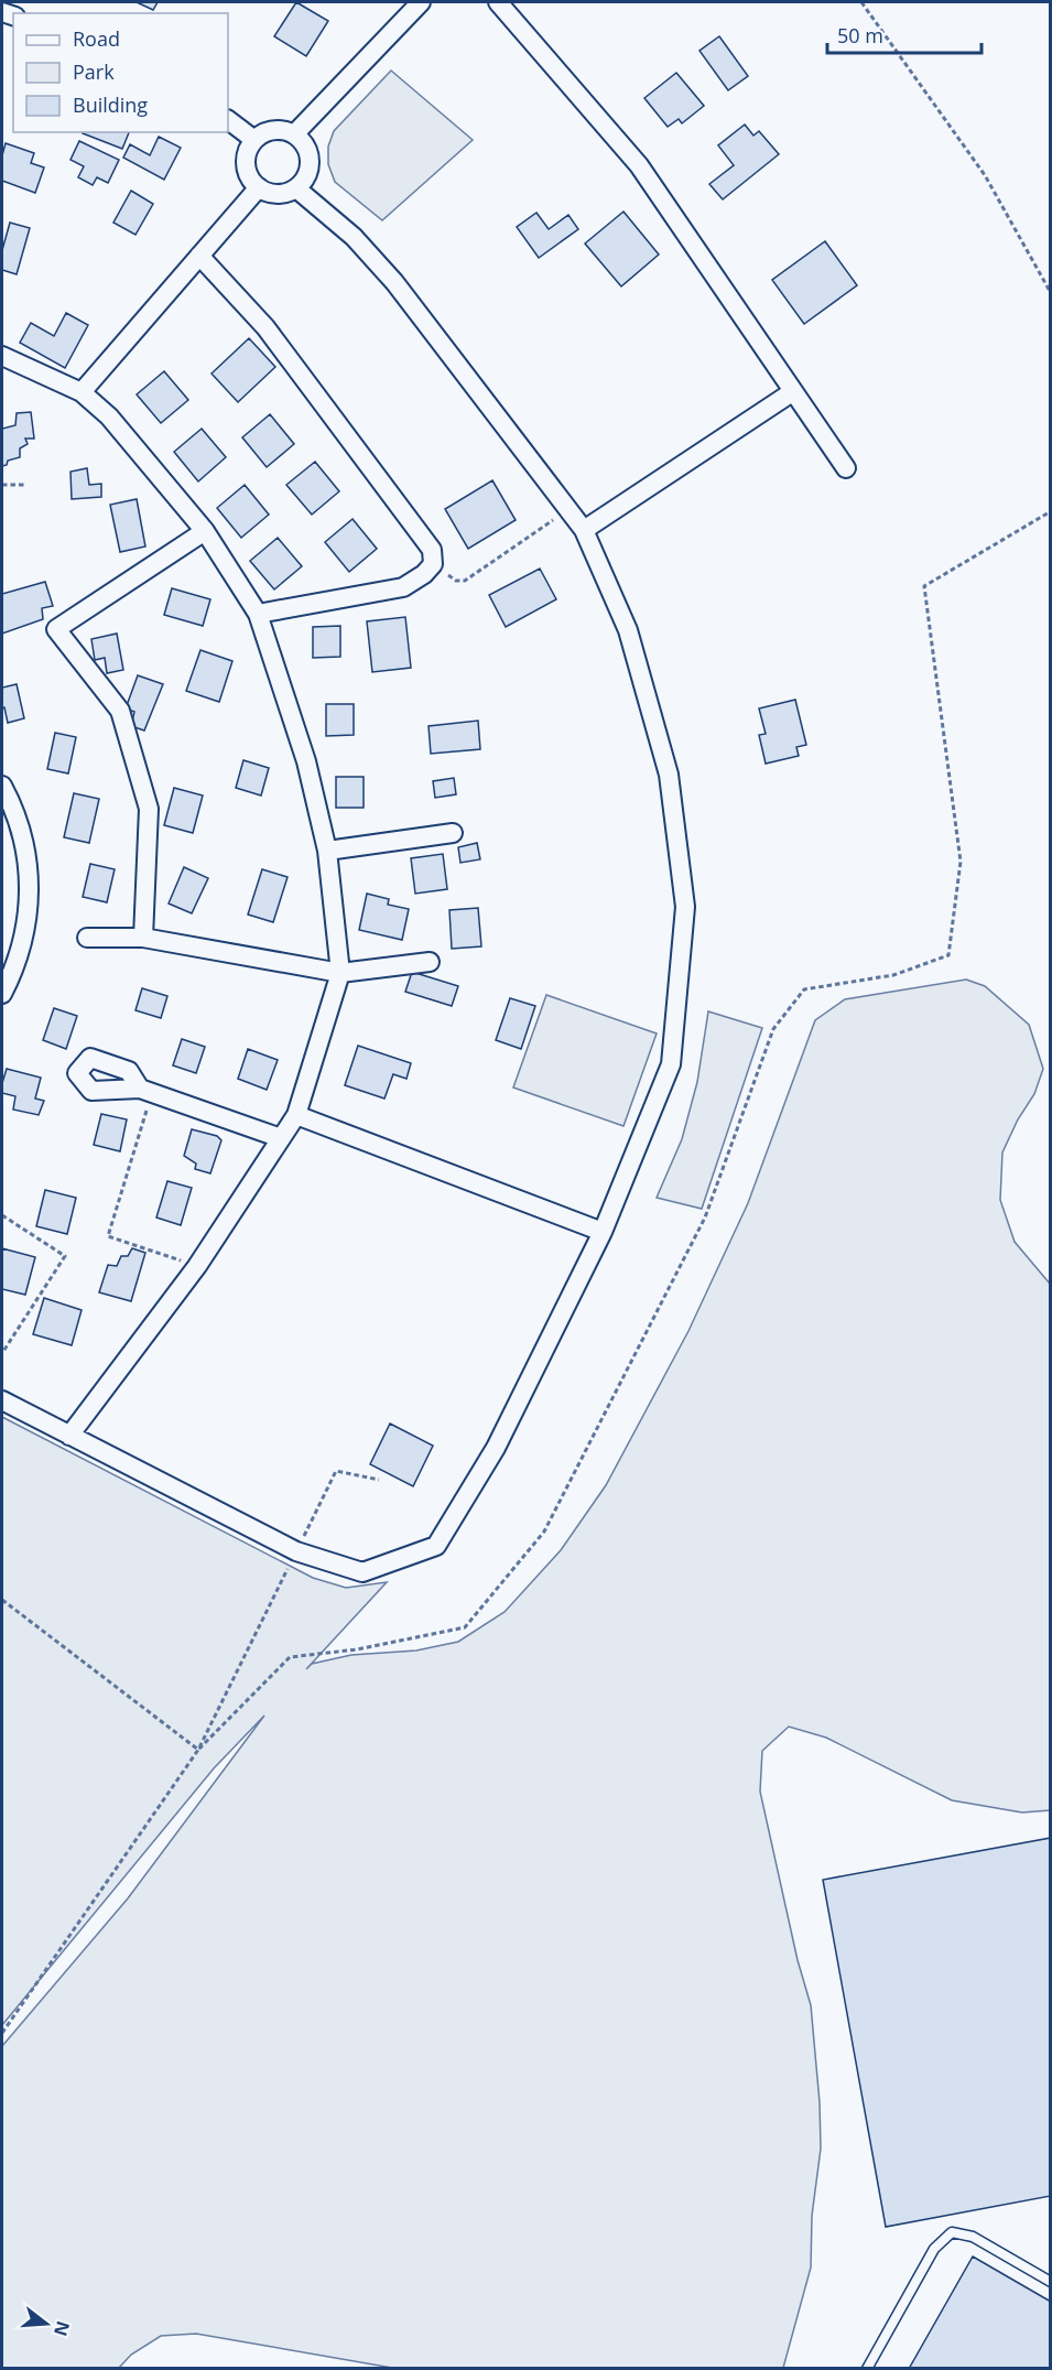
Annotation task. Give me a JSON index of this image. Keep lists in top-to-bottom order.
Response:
{
  "legend": ["Road", "Park", "Building"],
  "scale_bar": "50 m",
  "north": "right"
}
